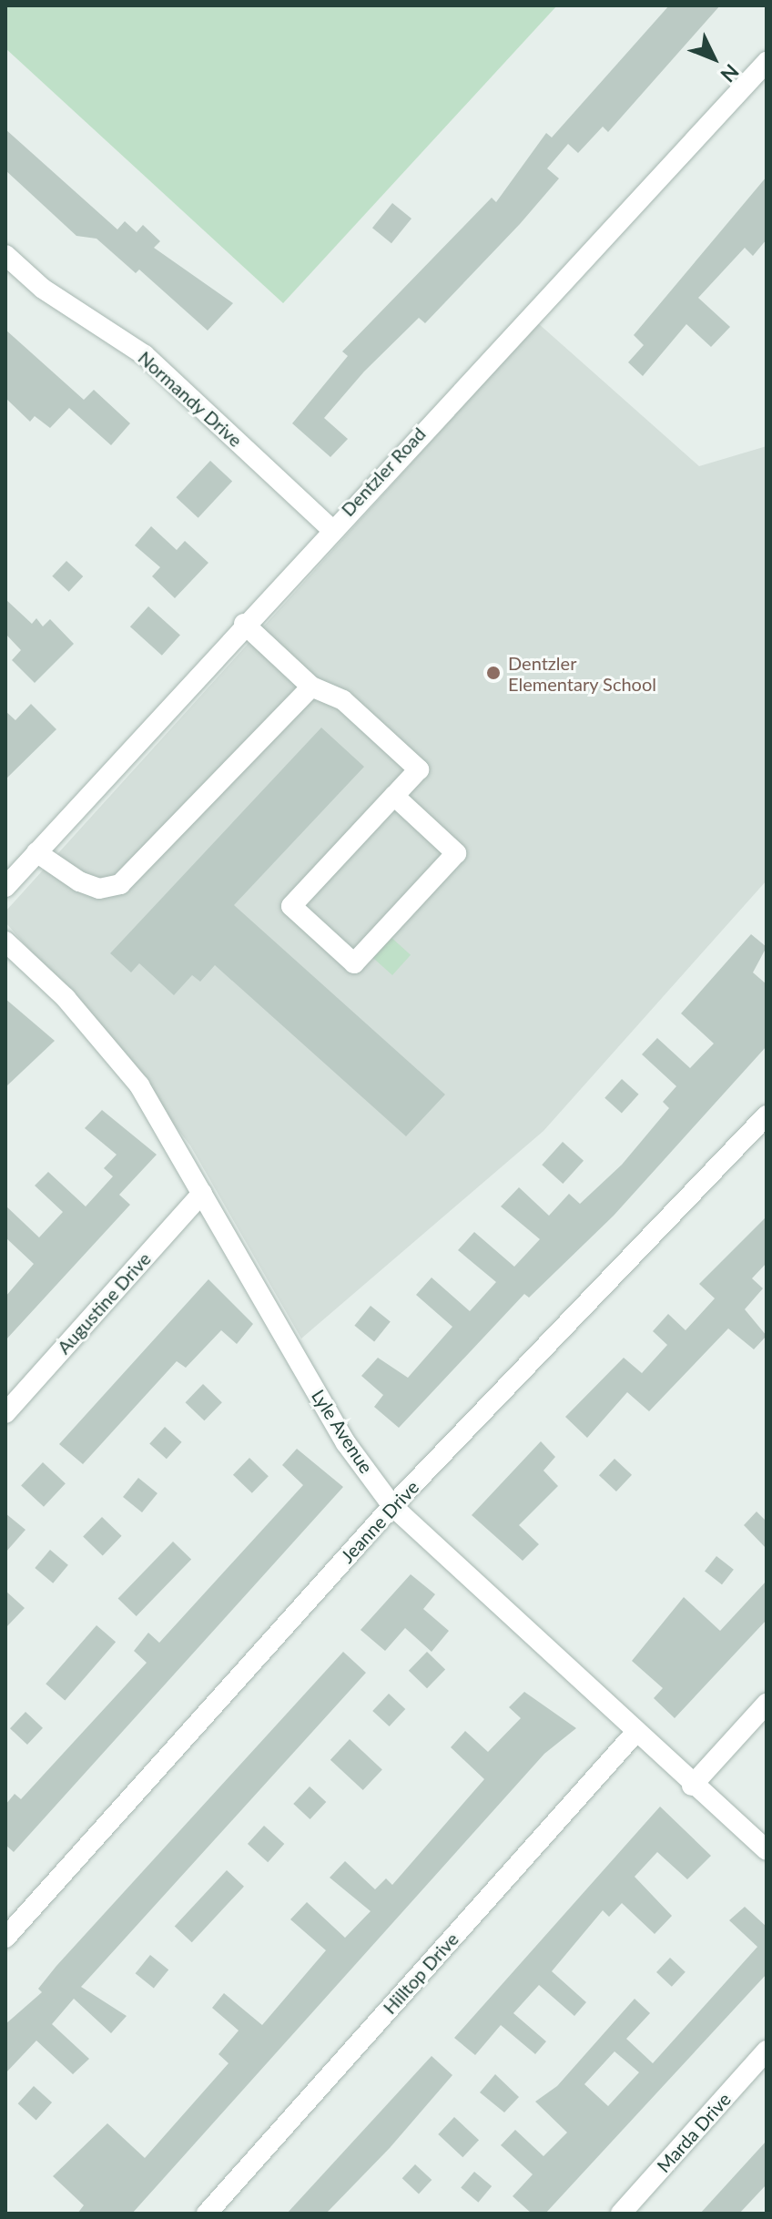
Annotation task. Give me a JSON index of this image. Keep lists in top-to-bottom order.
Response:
{
  "streets": {
    "street": [
      "Normandy Drive",
      "Dentzler Road",
      "Augustine Drive",
      "Lyle Avenue",
      "Jeanne Drive",
      "Hilltop Drive",
      "Marda Drive"
    ]
  },
  "crossings": [
    ["Normandy Drive", "Dentzler Road"],
    ["Augustine Drive", "Lyle Avenue"],
    ["Lyle Avenue", "Jeanne Drive"],
    ["Lyle Avenue", "Hilltop Drive"]
  ],
  "places": ["Dentzler Elementary School"],
  "north": "bottom right"
}
